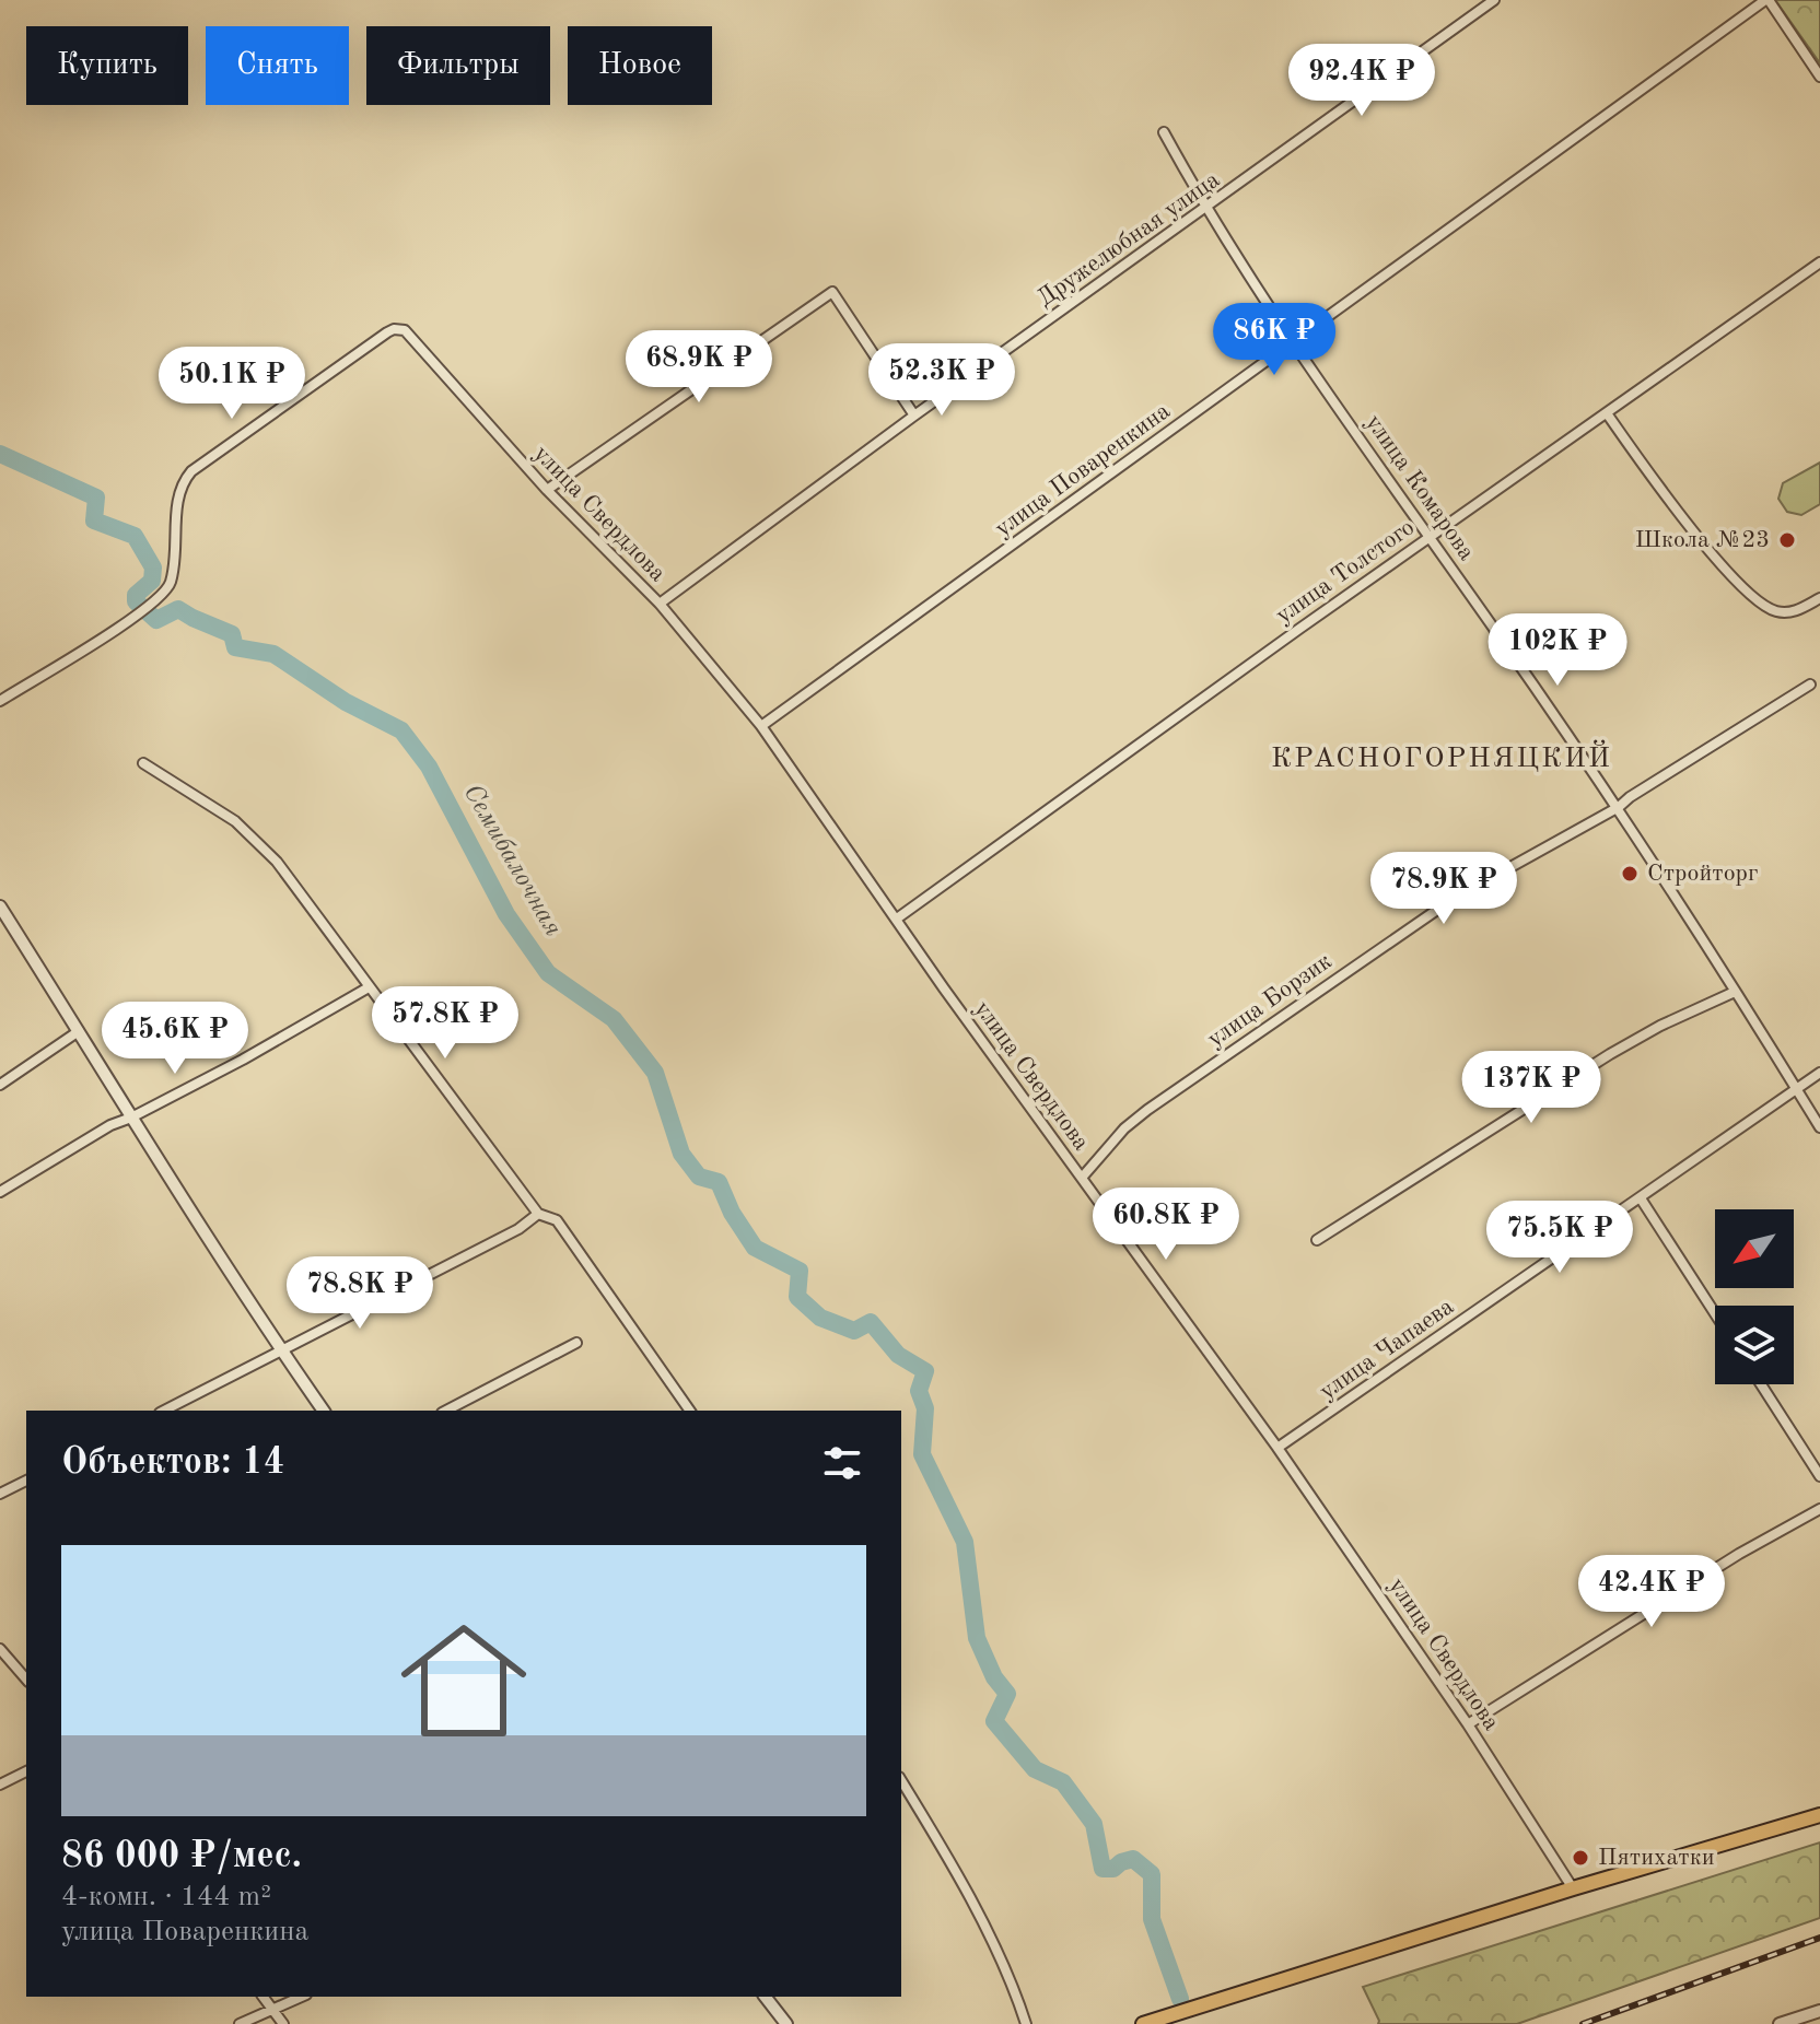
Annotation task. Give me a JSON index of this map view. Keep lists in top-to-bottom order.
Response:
{
  "streets": {
    "street": [
      "Дружелюбная улица",
      "улица Поваренкина",
      "улица Комарова",
      "улица Свердлова",
      "улица Толстого",
      "улица Борзик",
      "улица Чапаева"
    ]
  },
  "crossings": [
    ["Дружелюбная улица", "улица Комарова"],
    ["Дружелюбная улица", "улица Свердлова"],
    ["улица Поваренкина", "улица Комарова"],
    ["улица Поваренкина", "улица Свердлова"],
    ["улица Комарова", "улица Толстого"],
    ["улица Комарова", "улица Борзик"],
    ["улица Комарова", "улица Чапаева"],
    ["улица Свердлова", "улица Толстого"],
    ["улица Свердлова", "улица Борзик"],
    ["улица Свердлова", "улица Чапаева"]
  ],
  "districts": ["КРАСНОГОРНЯЦКИЙ"],
  "water": ["Семибалочная"],
  "places": ["Школа №23", "Стройторг", "Пятихатки"],
  "north": "bottom left",
  "page": {
    "chip": [
      "Купить",
      "Снять",
      "Фильтры",
      "Новое"
    ],
    "price": [
      "92.4K ₽",
      "86K ₽",
      "68.9K ₽",
      "52.3K ₽",
      "50.1K ₽",
      "102K ₽",
      "78.9K ₽",
      "57.8K ₽",
      "45.6K ₽",
      "137K ₽",
      "60.8K ₽",
      "75.5K ₽",
      "78.8K ₽",
      "42.4K ₽"
    ],
    "heading": "Объектов: 14",
    "list": [
      {
        "name": "86 000 ₽/мес.",
        "note": "4-комн. · 144 m² · улица Поваренкина"
      }
    ]
  }
}
